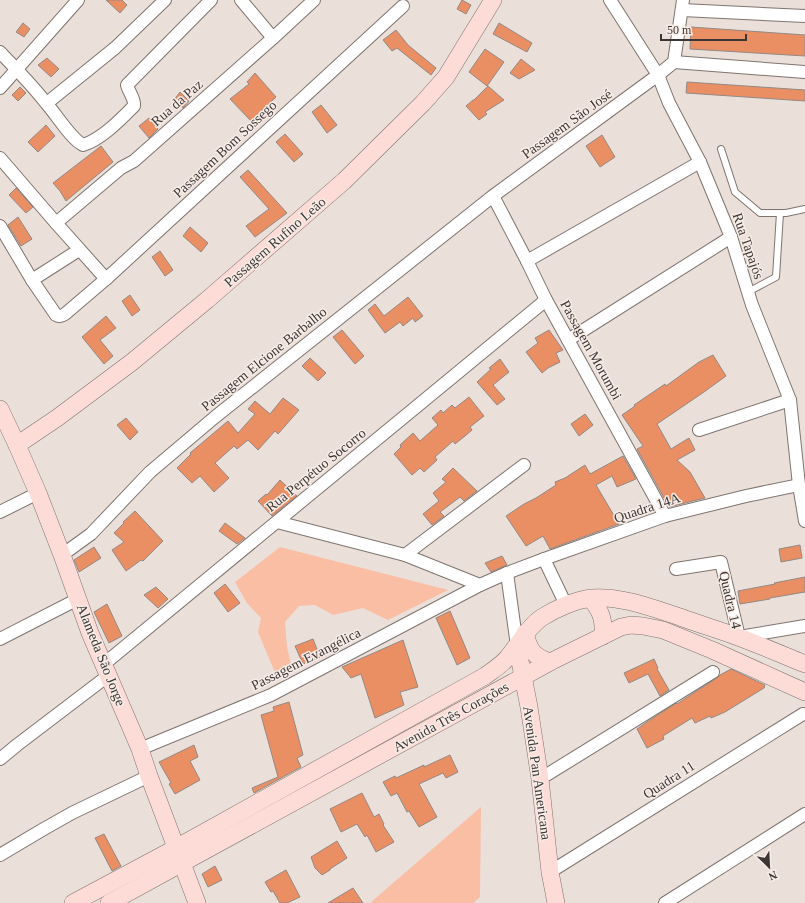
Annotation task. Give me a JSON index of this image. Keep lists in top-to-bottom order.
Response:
{
  "streets": {
    "street": [
      "Rua da Paz",
      "Passagem São José",
      "Passagem Bom Sossego",
      "Passagem Rufino Leão",
      "Rua Tapajós",
      "Passagem Morumbi",
      "Passagem Elcione Barbalho",
      "Rua Perpétuo Socorro",
      "Quadra 14A",
      "Quadra 14",
      "Alameda São Jorge",
      "Passagem Evangélica",
      "Avenida Três Corações",
      "Avenida Pan Americana",
      "Quadra 11"
    ]
  },
  "crossings": [
    ["Passagem São José", "Rua Tapajós"],
    ["Passagem São José", "Passagem Morumbi"],
    ["Passagem São José", "Passagem Elcione Barbalho"],
    ["Passagem Rufino Leão", "Alameda São Jorge"],
    ["Rua Tapajós", "Quadra 14A"],
    ["Passagem Morumbi", "Passagem Elcione Barbalho"],
    ["Passagem Morumbi", "Rua Perpétuo Socorro"],
    ["Passagem Morumbi", "Quadra 14A"],
    ["Passagem Elcione Barbalho", "Alameda São Jorge"],
    ["Rua Perpétuo Socorro", "Alameda São Jorge"],
    ["Quadra 14A", "Passagem Evangélica"],
    ["Quadra 14A", "Avenida Pan Americana"],
    ["Quadra 14", "Avenida Três Corações"],
    ["Alameda São Jorge", "Passagem Evangélica"],
    ["Alameda São Jorge", "Avenida Três Corações"],
    ["Passagem Evangélica", "Avenida Pan Americana"],
    ["Avenida Três Corações", "Avenida Pan Americana"],
    ["Avenida Pan Americana", "Quadra 11"]
  ],
  "scale_bar": "50 m",
  "north": "bottom right"
}
